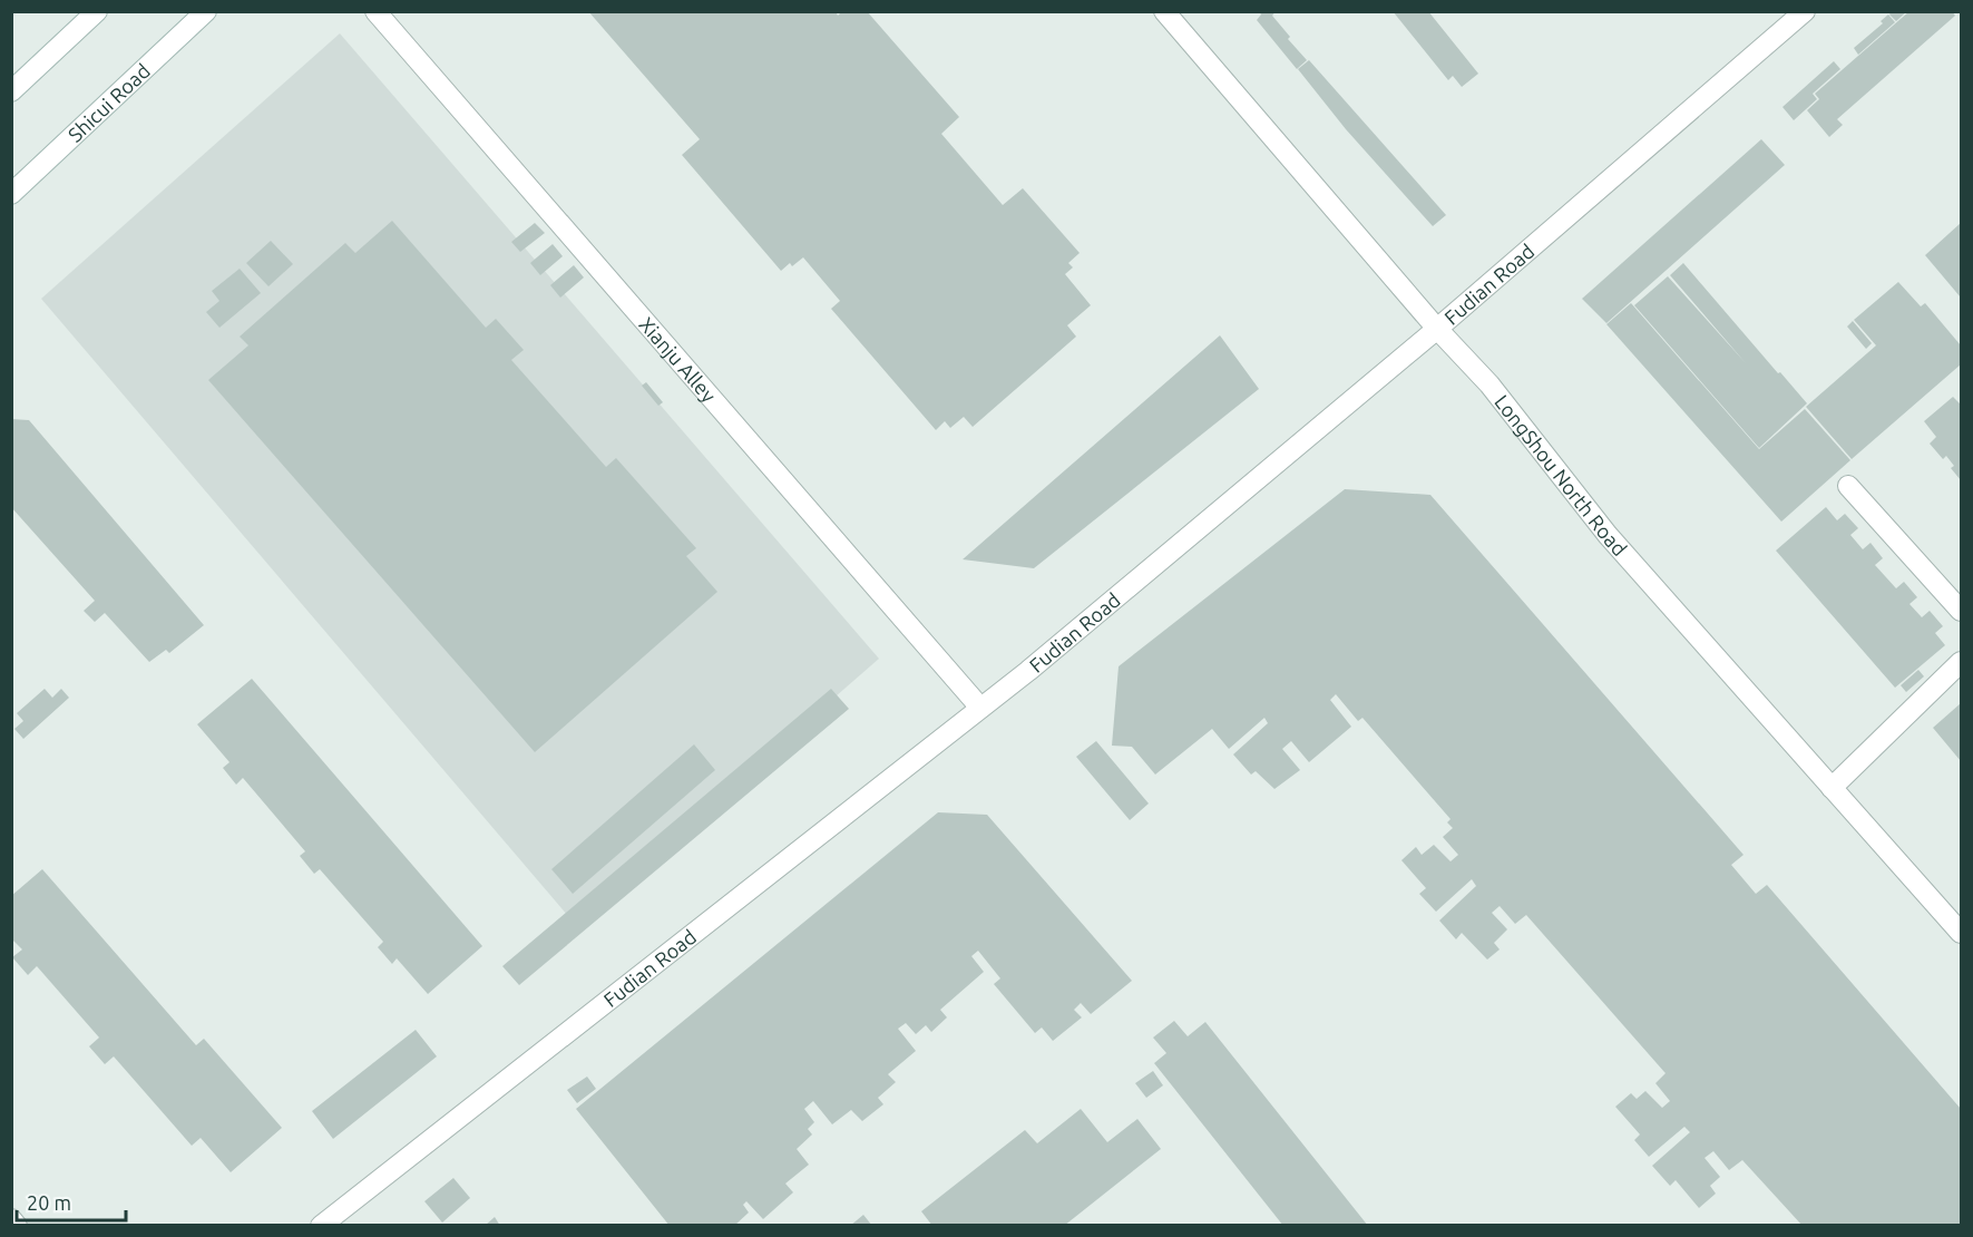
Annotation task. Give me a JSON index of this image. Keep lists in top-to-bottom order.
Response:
{
  "streets": {
    "street": [
      "Shicui Road",
      "Fudian Road",
      "Xianju Alley",
      "LongShou North Road"
    ]
  },
  "crossings": [
    ["Fudian Road", "Xianju Alley"],
    ["Fudian Road", "LongShou North Road"]
  ],
  "scale_bar": "20 m"
}
